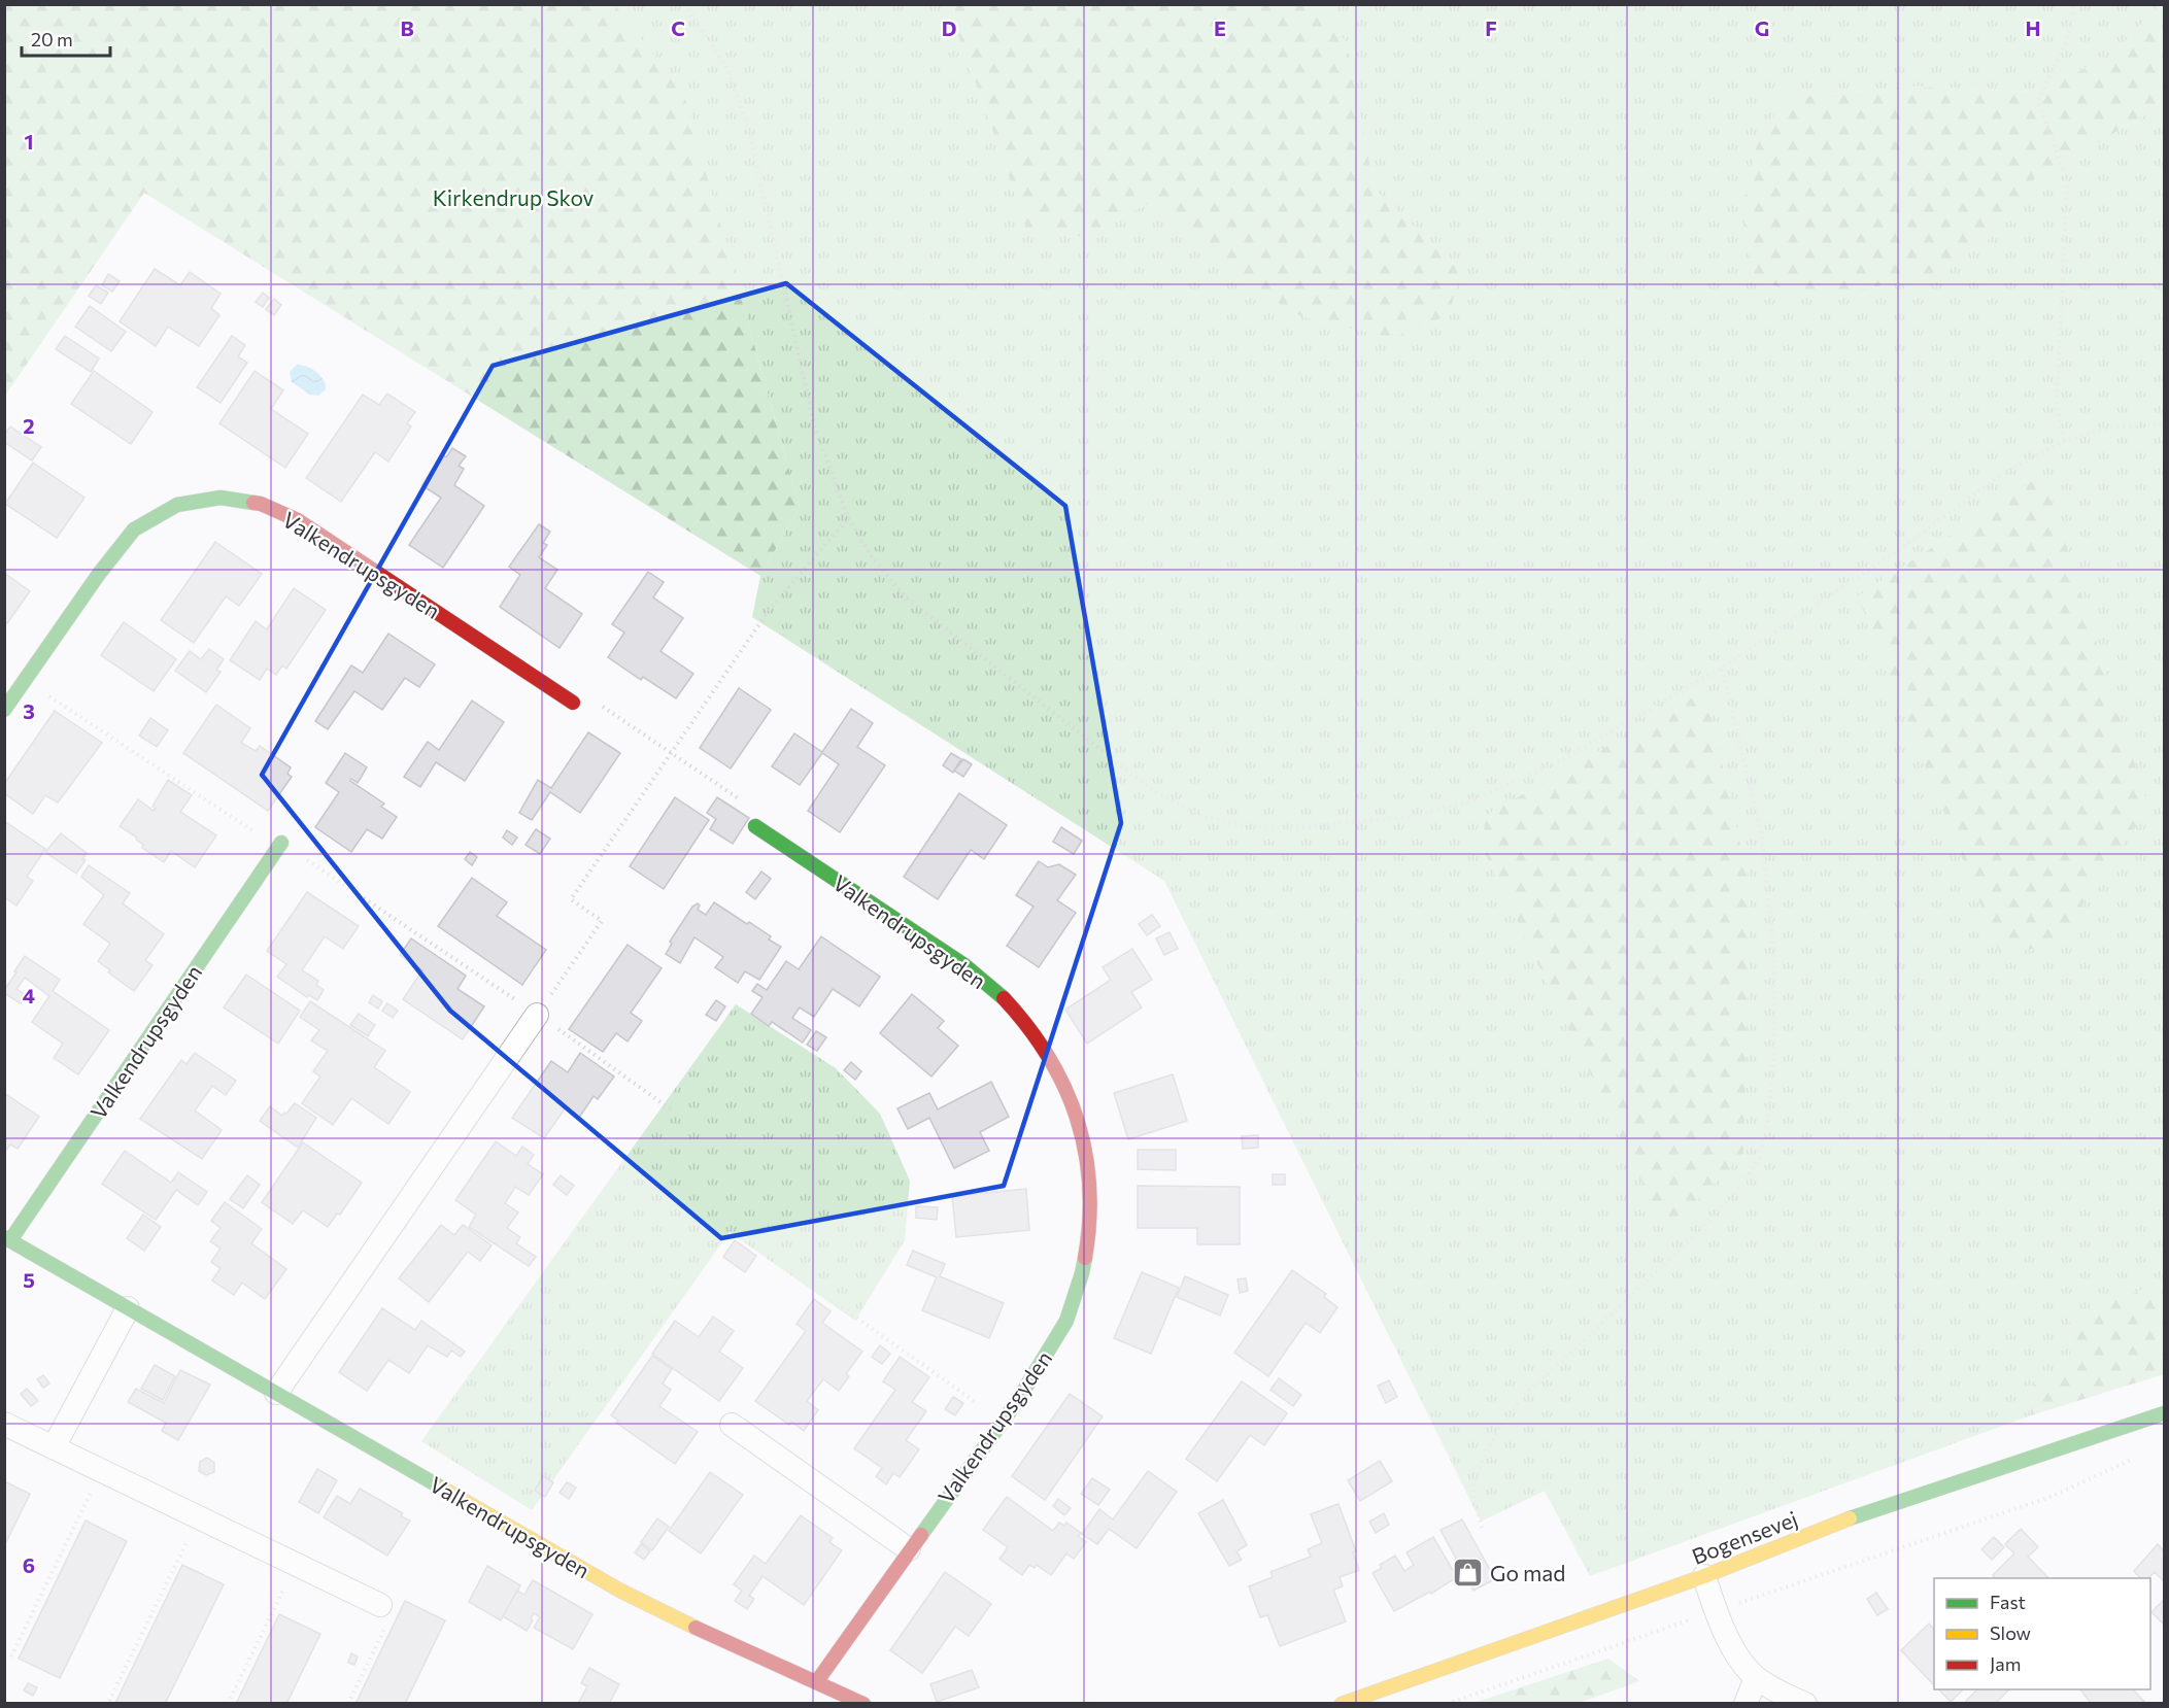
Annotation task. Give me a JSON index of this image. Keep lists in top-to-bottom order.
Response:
{
  "streets": {
    "street": ["Valkendrupsgyden", "Bogensevej"]
  },
  "parks": ["Kirkendrup Skov"],
  "places": {
    "shop": ["Go mad"]
  },
  "legend": ["Fast", "Slow", "Jam"],
  "scale_bar": "20 m",
  "grid": {
    "columns": [
      "B",
      "C",
      "D",
      "E",
      "F",
      "G",
      "H"
    ],
    "rows": [
      "1",
      "2",
      "3",
      "4",
      "5",
      "6"
    ]
  }
}
